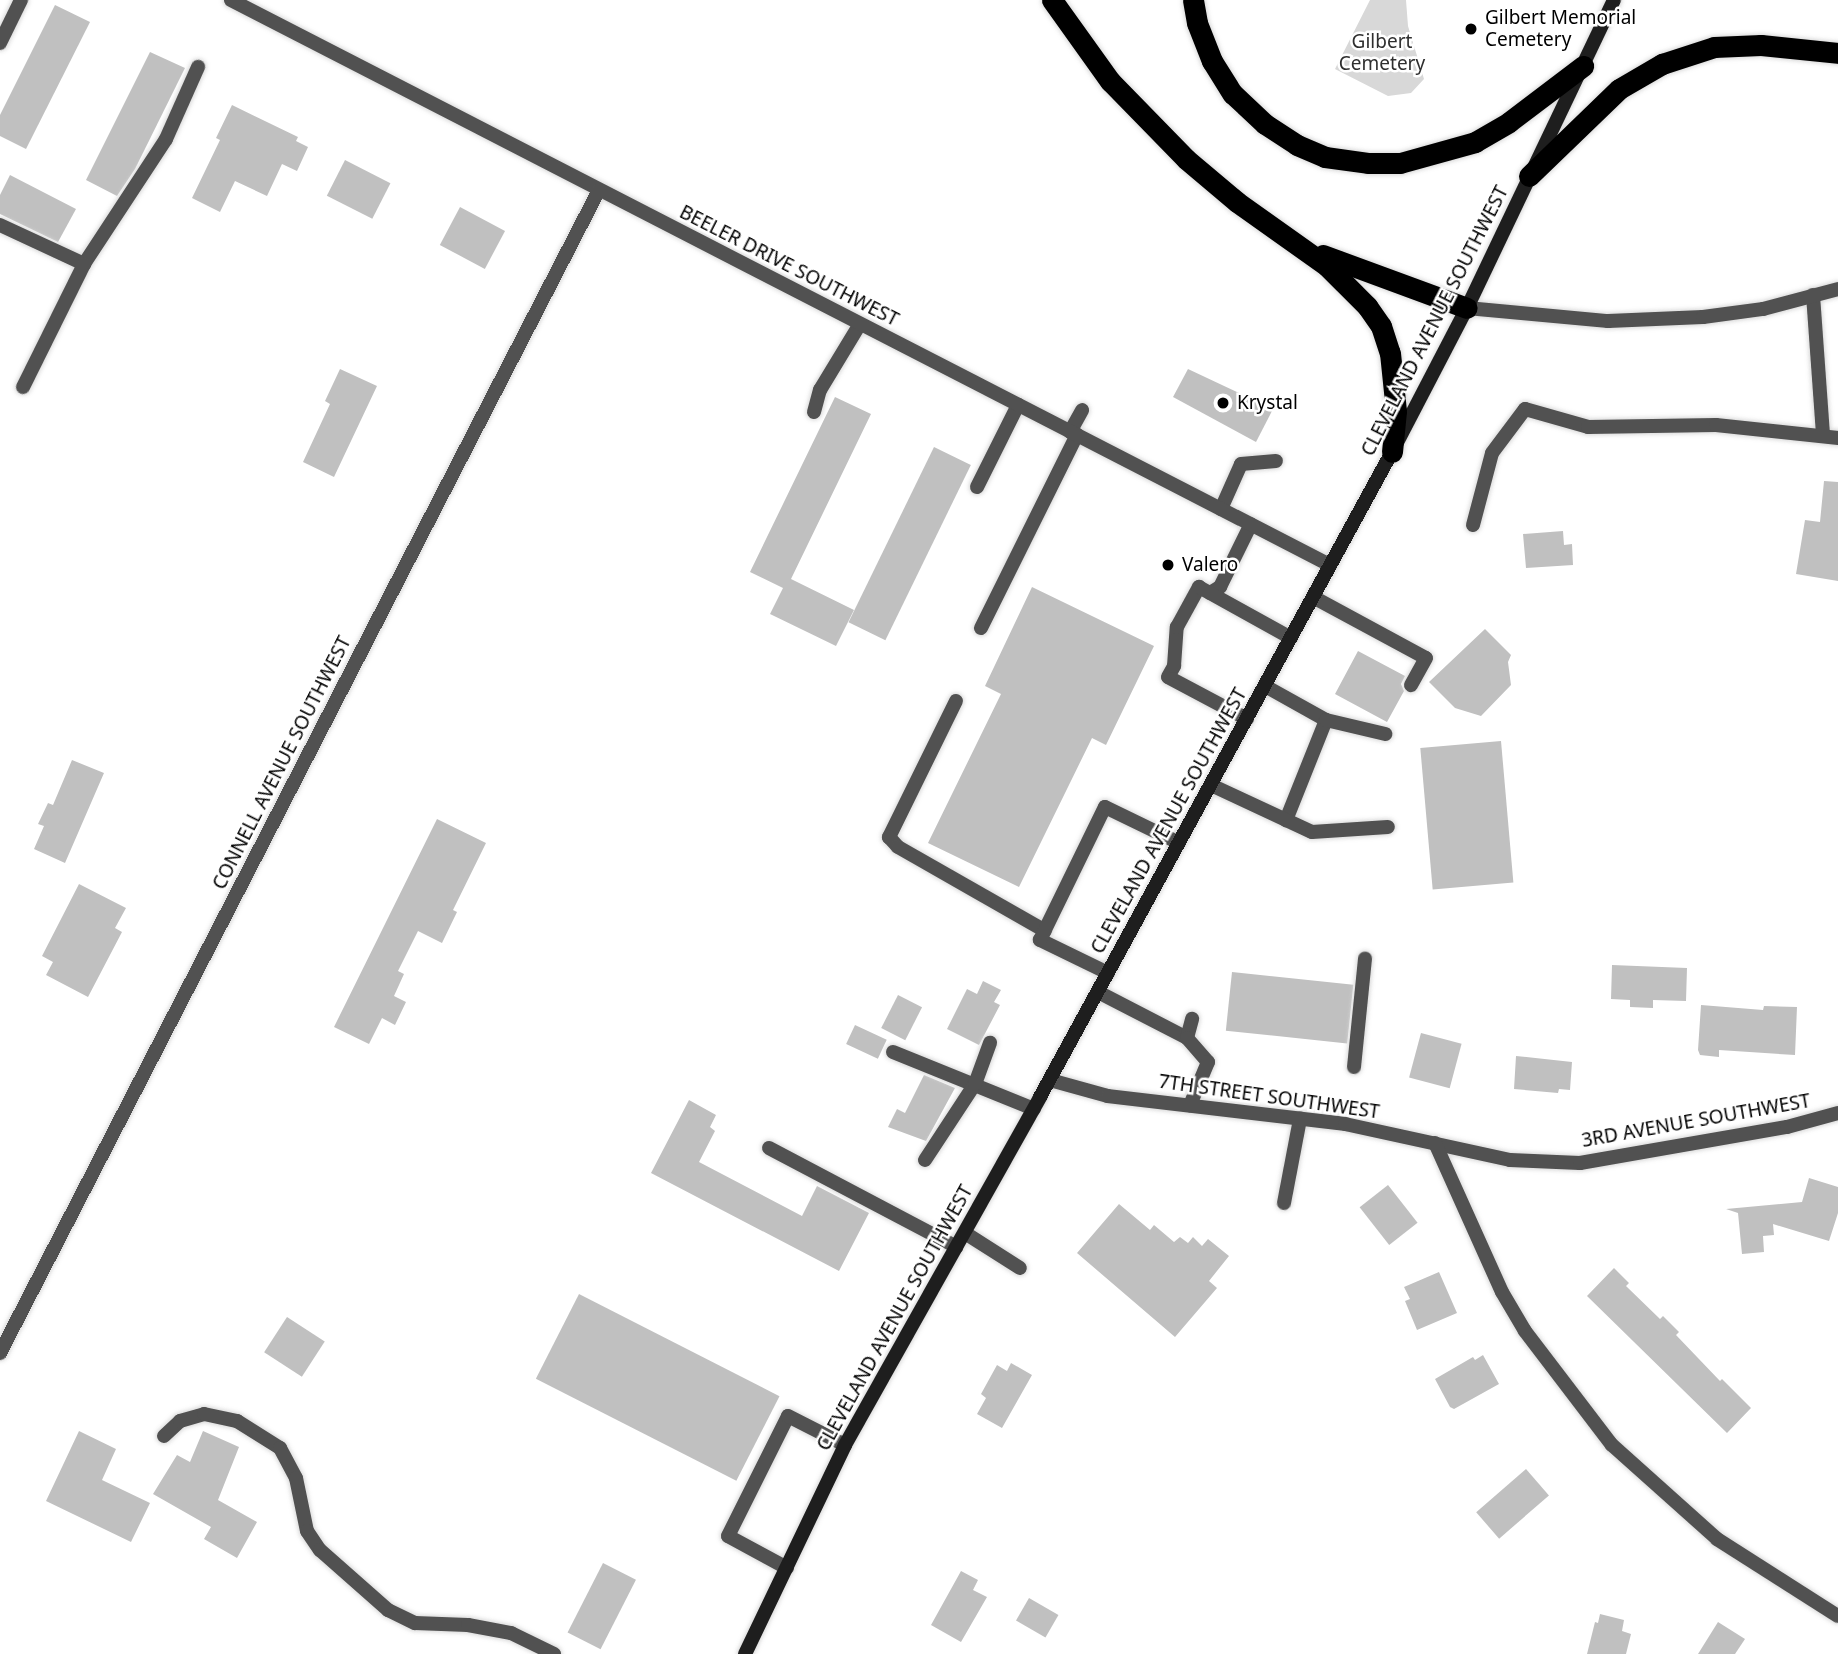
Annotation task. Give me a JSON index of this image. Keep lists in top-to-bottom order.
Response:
{
  "streets": {
    "main road": ["CLEVELAND AVENUE SOUTHWEST"],
    "street": [
      "BEELER DRIVE SOUTHWEST",
      "CONNELL AVENUE SOUTHWEST",
      "7TH STREET SOUTHWEST",
      "3RD AVENUE SOUTHWEST"
    ]
  },
  "crossings": [
    ["BEELER DRIVE SOUTHWEST", "CLEVELAND AVENUE SOUTHWEST"],
    ["BEELER DRIVE SOUTHWEST", "CONNELL AVENUE SOUTHWEST"],
    ["CLEVELAND AVENUE SOUTHWEST", "7TH STREET SOUTHWEST"],
    ["7TH STREET SOUTHWEST", "3RD AVENUE SOUTHWEST"]
  ],
  "parks": ["Gilbert Cemetery"],
  "places": ["Gilbert Memorial Cemetery", "Krystal", "Valero"]
}
